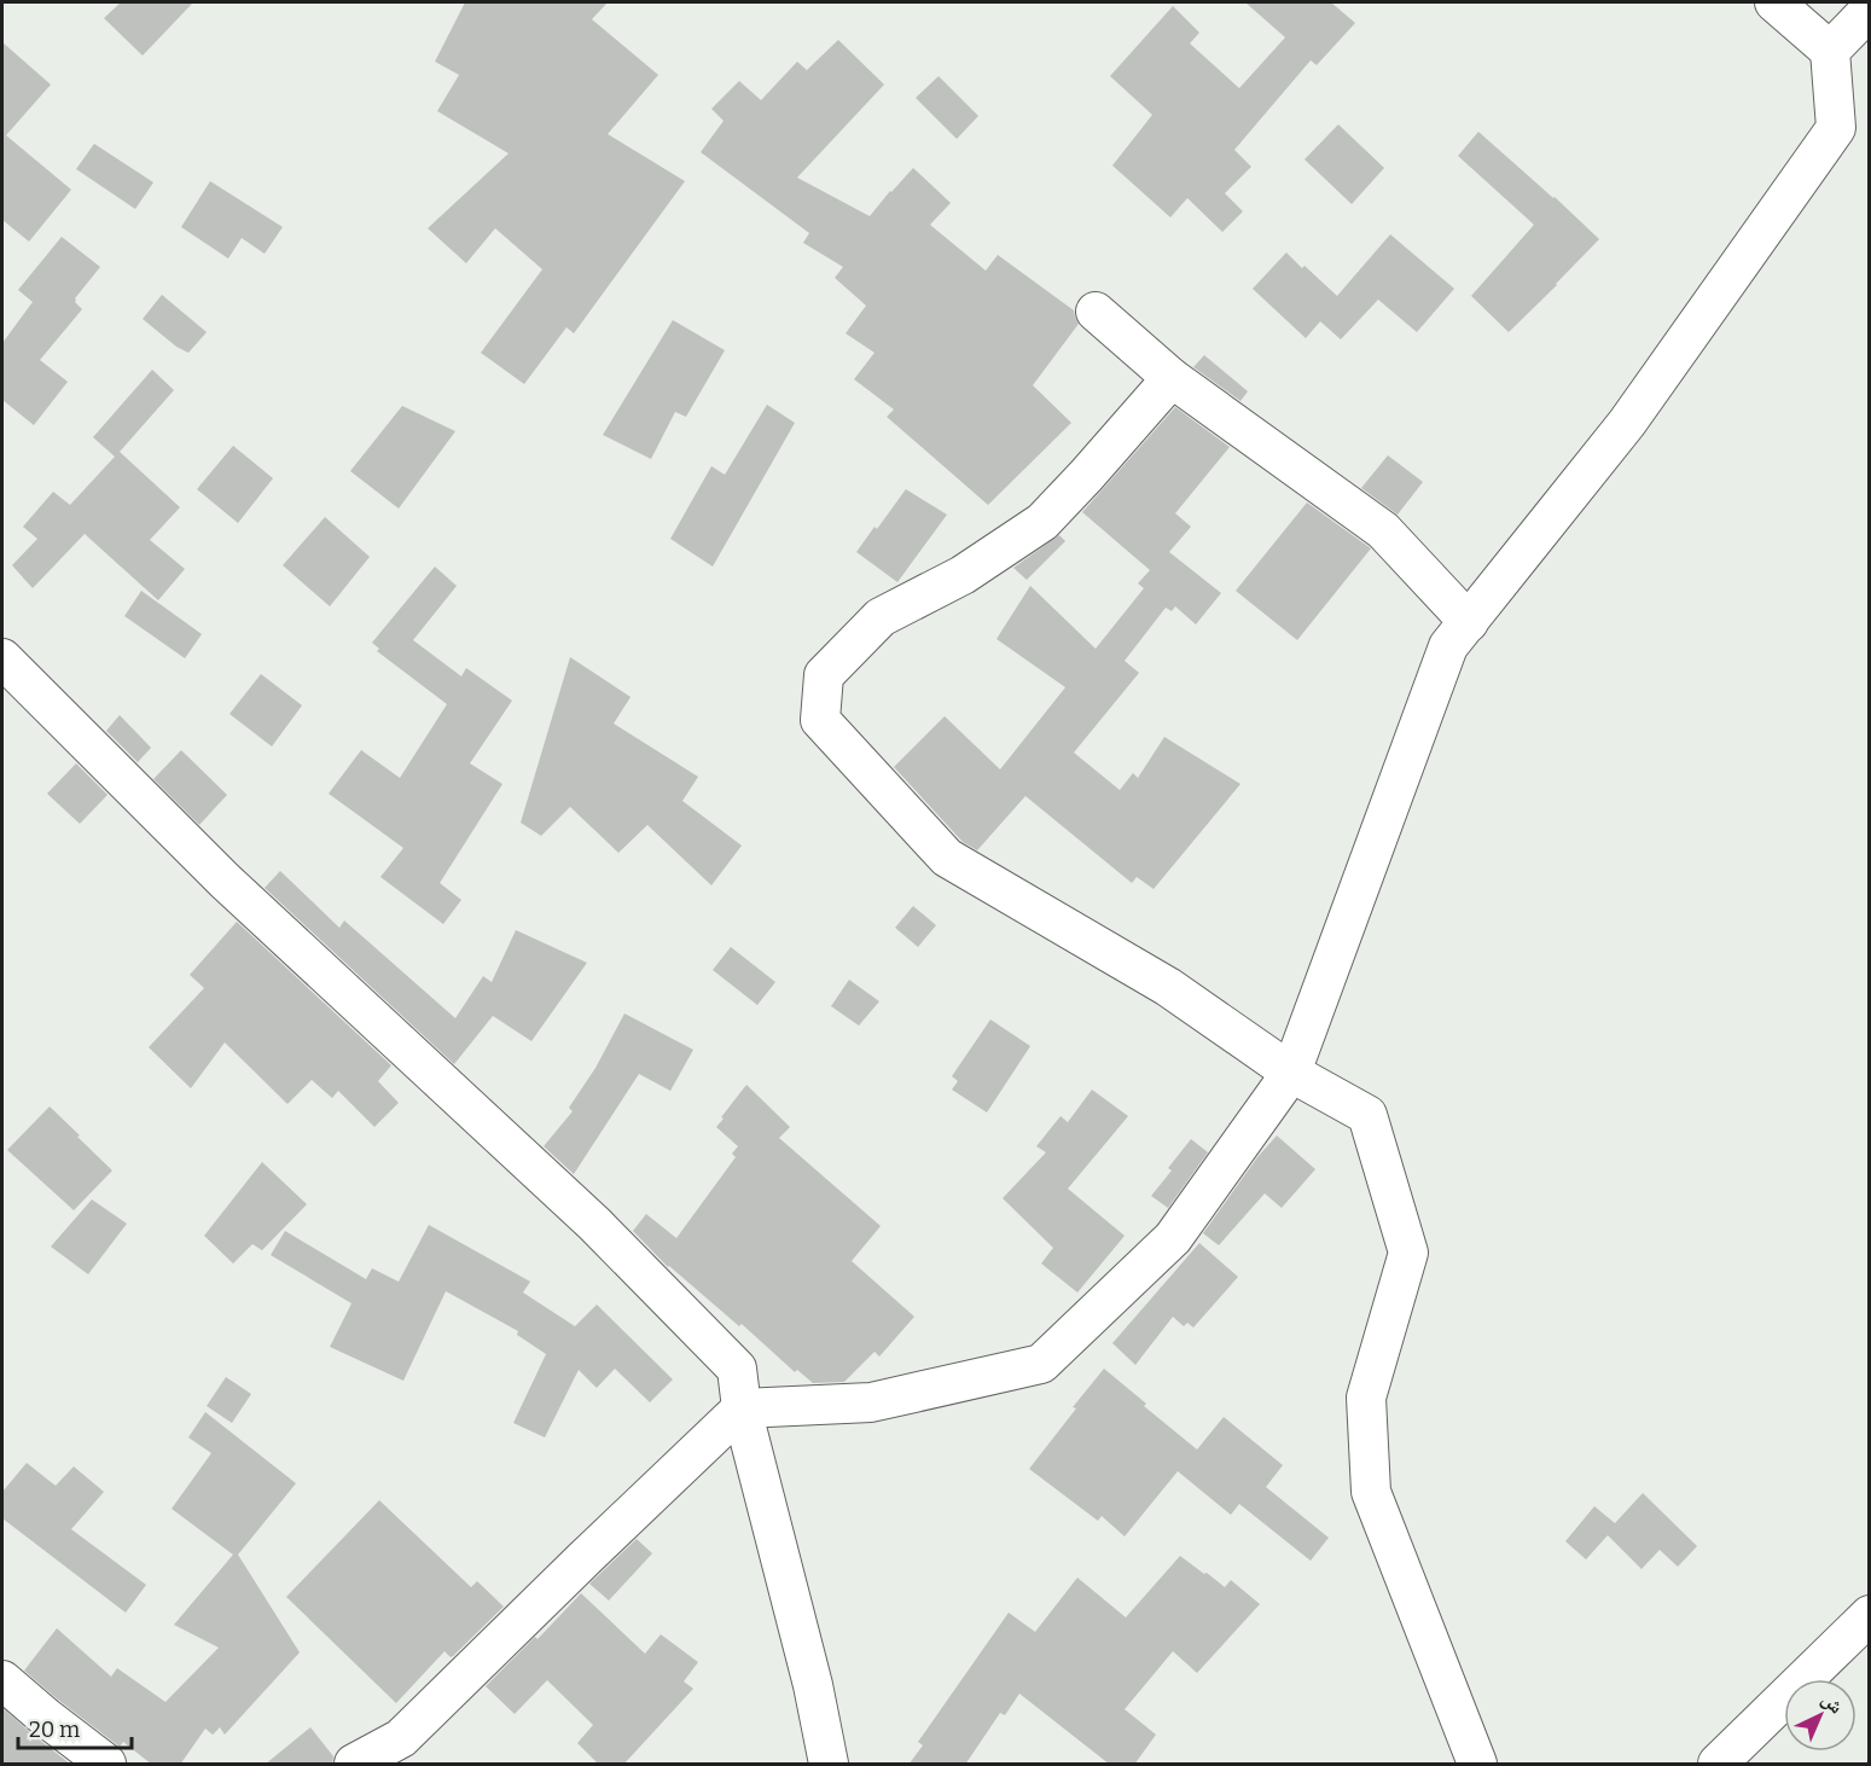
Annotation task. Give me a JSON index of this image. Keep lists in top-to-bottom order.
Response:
{
  "scale_bar": "20 m",
  "north": "top right"
}
